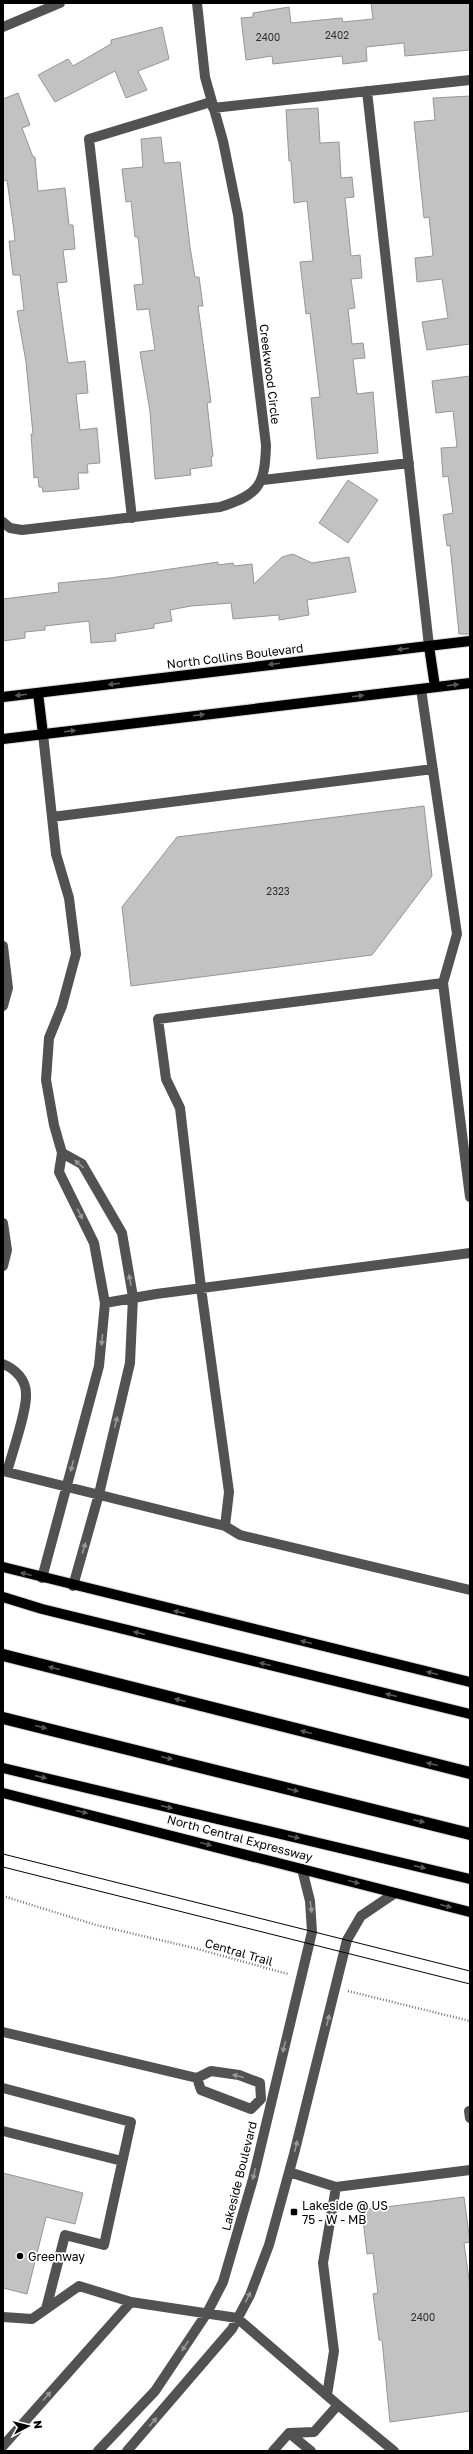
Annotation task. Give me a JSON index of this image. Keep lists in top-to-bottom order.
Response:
{
  "streets": {
    "main road": ["North Collins Boulevard", "North Central Expressway"],
    "street": ["Creekwood Circle", "Lakeside Boulevard"],
    "path": ["Central Trail"]
  },
  "crossings": [
    ["North Central Expressway", "Lakeside Boulevard"],
    ["Central Trail", "Lakeside Boulevard"]
  ],
  "places": {
    "transit": ["Lakeside @ US 75 - W - MB"],
    "other": ["Greenway"]
  },
  "house_numbers": [
    "2402",
    "2400",
    "2323",
    "2400"
  ],
  "north": "right"
}
